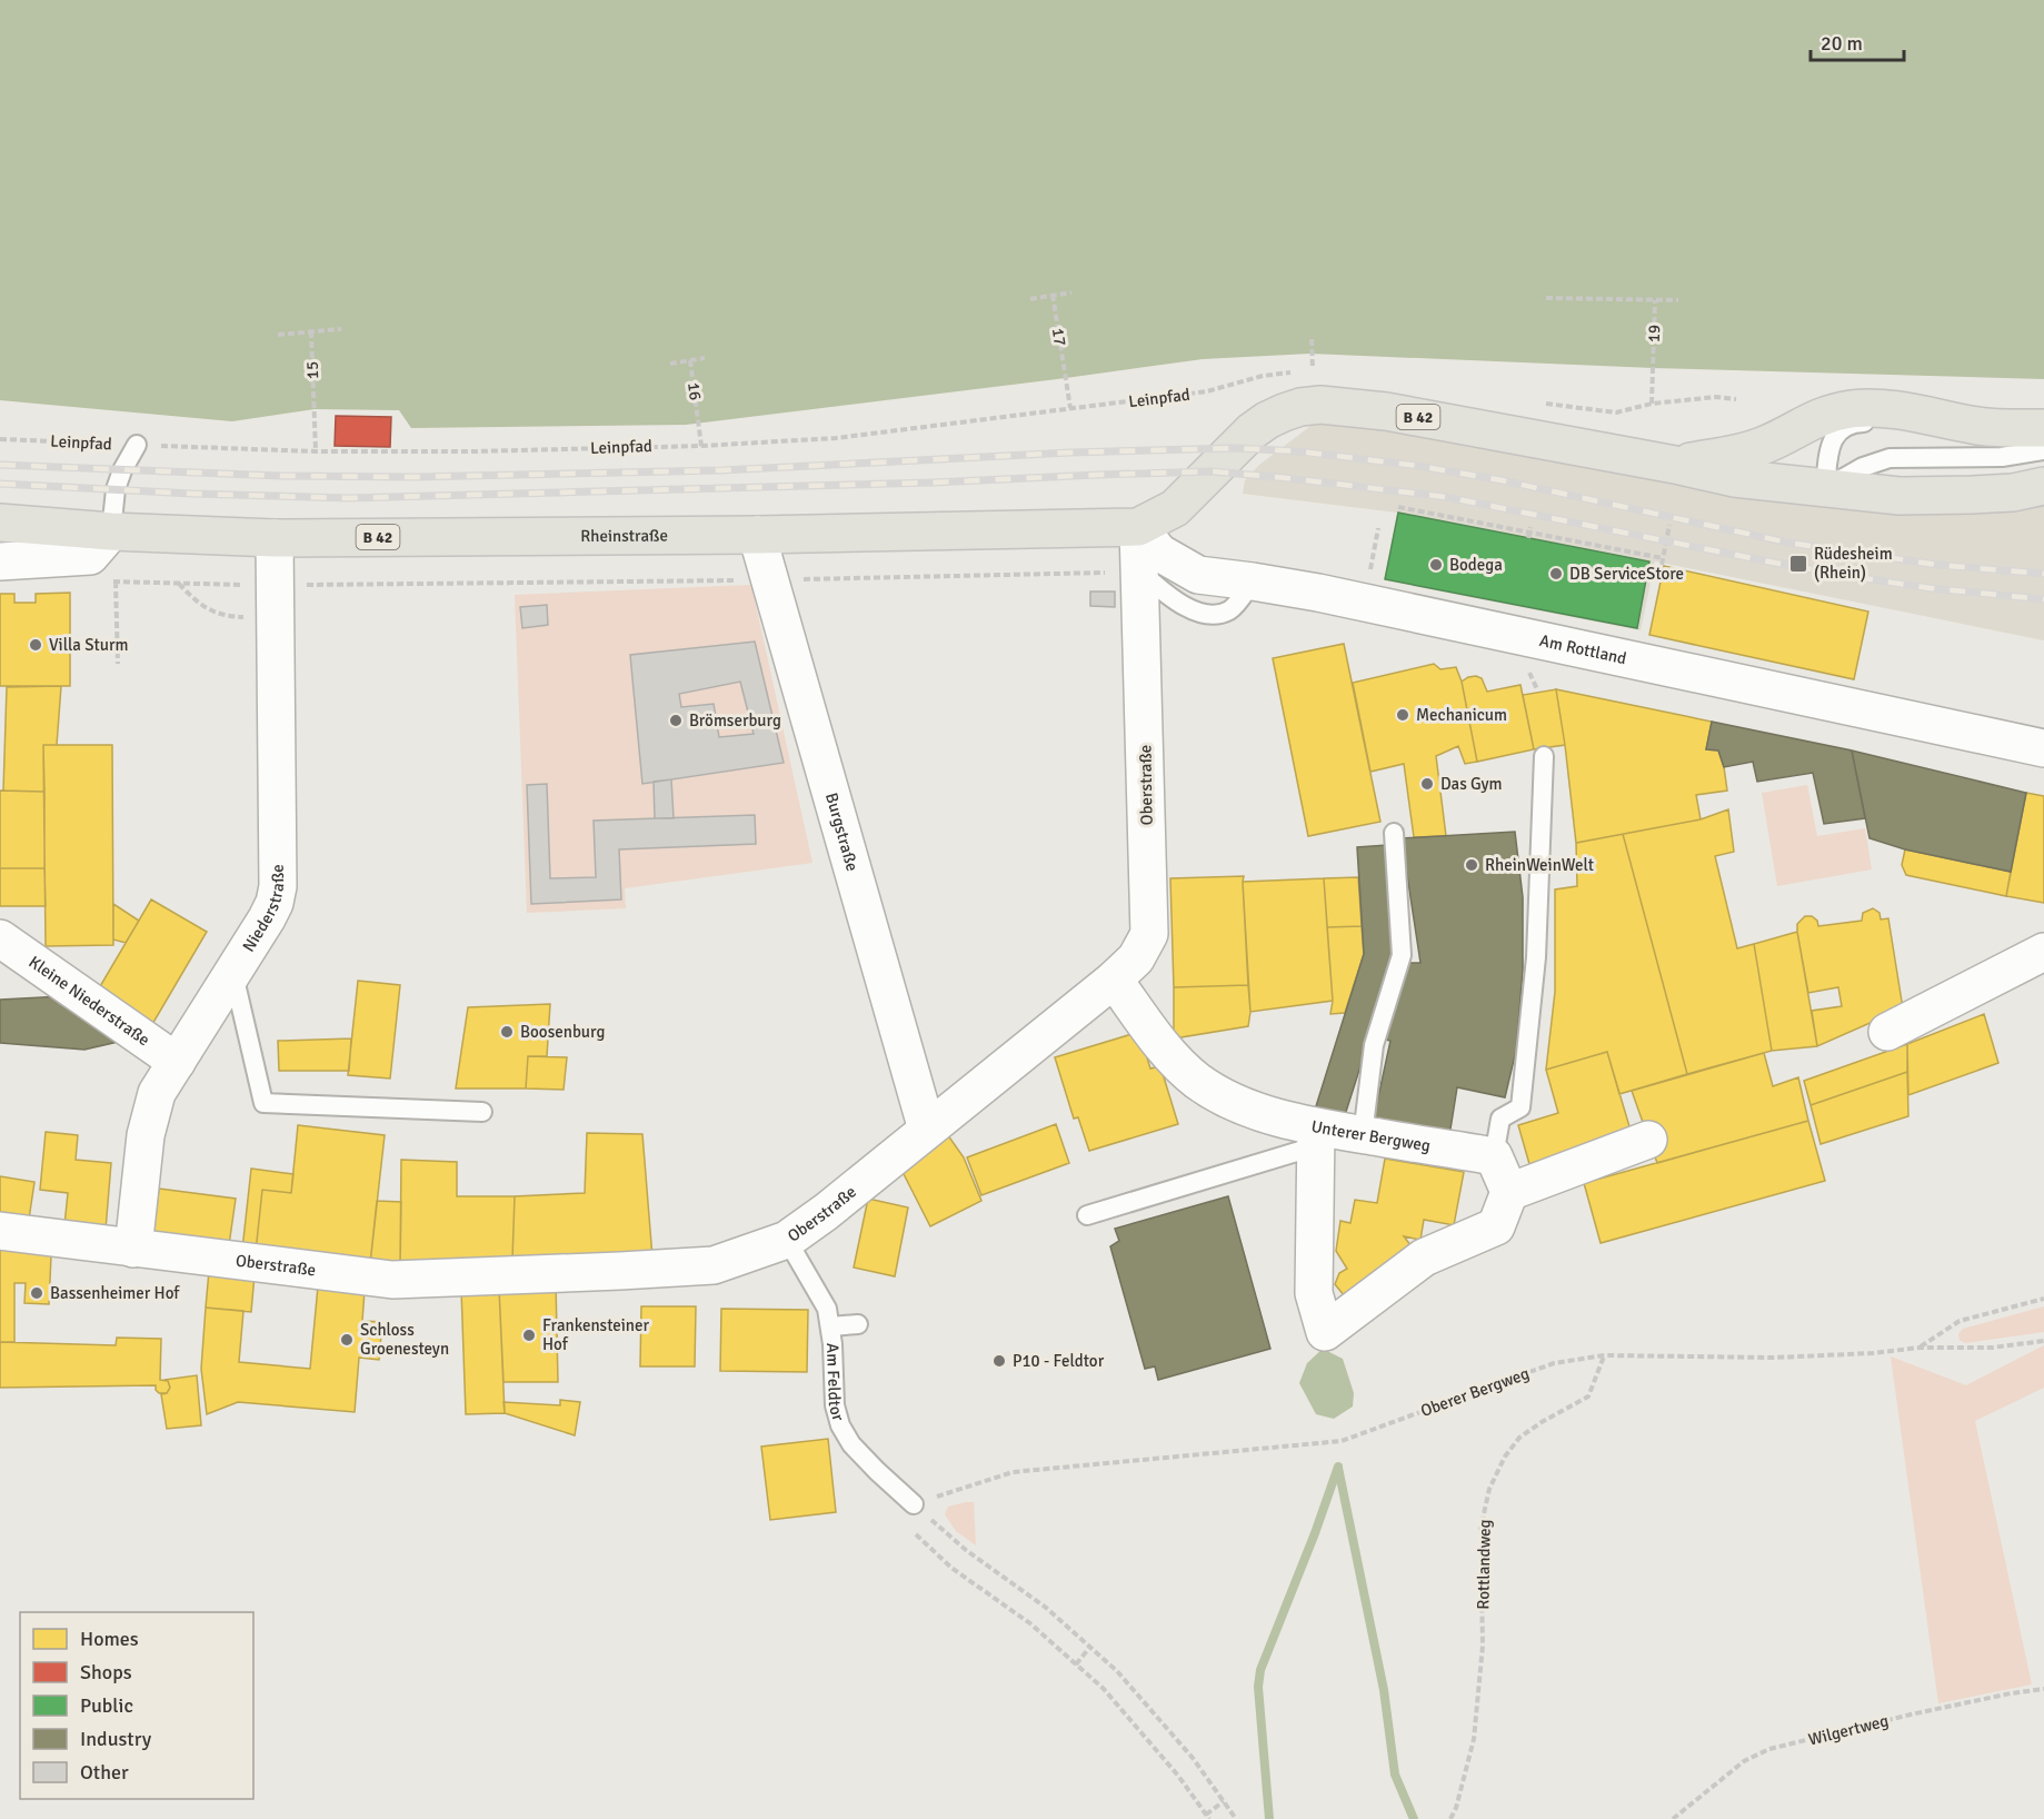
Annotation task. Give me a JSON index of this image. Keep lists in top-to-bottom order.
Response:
{
  "streets": {
    "main road": ["B 42", "Rheinstraße"],
    "street": [
      "Am Rottland",
      "Oberstraße",
      "Burgstraße",
      "Niederstraße",
      "Kleine Niederstraße",
      "Unterer Bergweg"
    ],
    "lane": ["Am Feldtor"],
    "path": [
      "19",
      "17",
      "15",
      "16",
      "Leinpfad",
      "Oberer Bergweg",
      "Rottlandweg",
      "Wilgertweg"
    ]
  },
  "crossings": [
    ["17", "Leinpfad"],
    ["15", "Leinpfad"],
    ["16", "Leinpfad"],
    ["B 42", "Rheinstraße"],
    ["B 42", "Am Rottland"],
    ["B 42", "Oberstraße"],
    ["Rheinstraße", "Am Rottland"],
    ["Rheinstraße", "Oberstraße"],
    ["Rheinstraße", "Burgstraße"],
    ["Rheinstraße", "Niederstraße"],
    ["Am Rottland", "Oberstraße"],
    ["Oberstraße", "Burgstraße"],
    ["Oberstraße", "Niederstraße"],
    ["Oberstraße", "Unterer Bergweg"],
    ["Oberstraße", "Am Feldtor"],
    ["Niederstraße", "Kleine Niederstraße"],
    ["Am Feldtor", "Oberer Bergweg"],
    ["Oberer Bergweg", "Rottlandweg"]
  ],
  "places": {
    "transit": ["Rüdesheim (Rhein)"],
    "other": [
      "Bodega",
      "DB ServiceStore",
      "Villa Sturm",
      "Mechanicum",
      "Brömserburg",
      "Das Gym",
      "RheinWeinWelt",
      "Boosenburg",
      "Bassenheimer Hof",
      "Frankensteiner Hof",
      "Schloss Groenesteyn",
      "P10 - Feldtor"
    ]
  },
  "legend": [
    "Homes",
    "Shops",
    "Public",
    "Industry",
    "Other"
  ],
  "scale_bar": "20 m"
}
